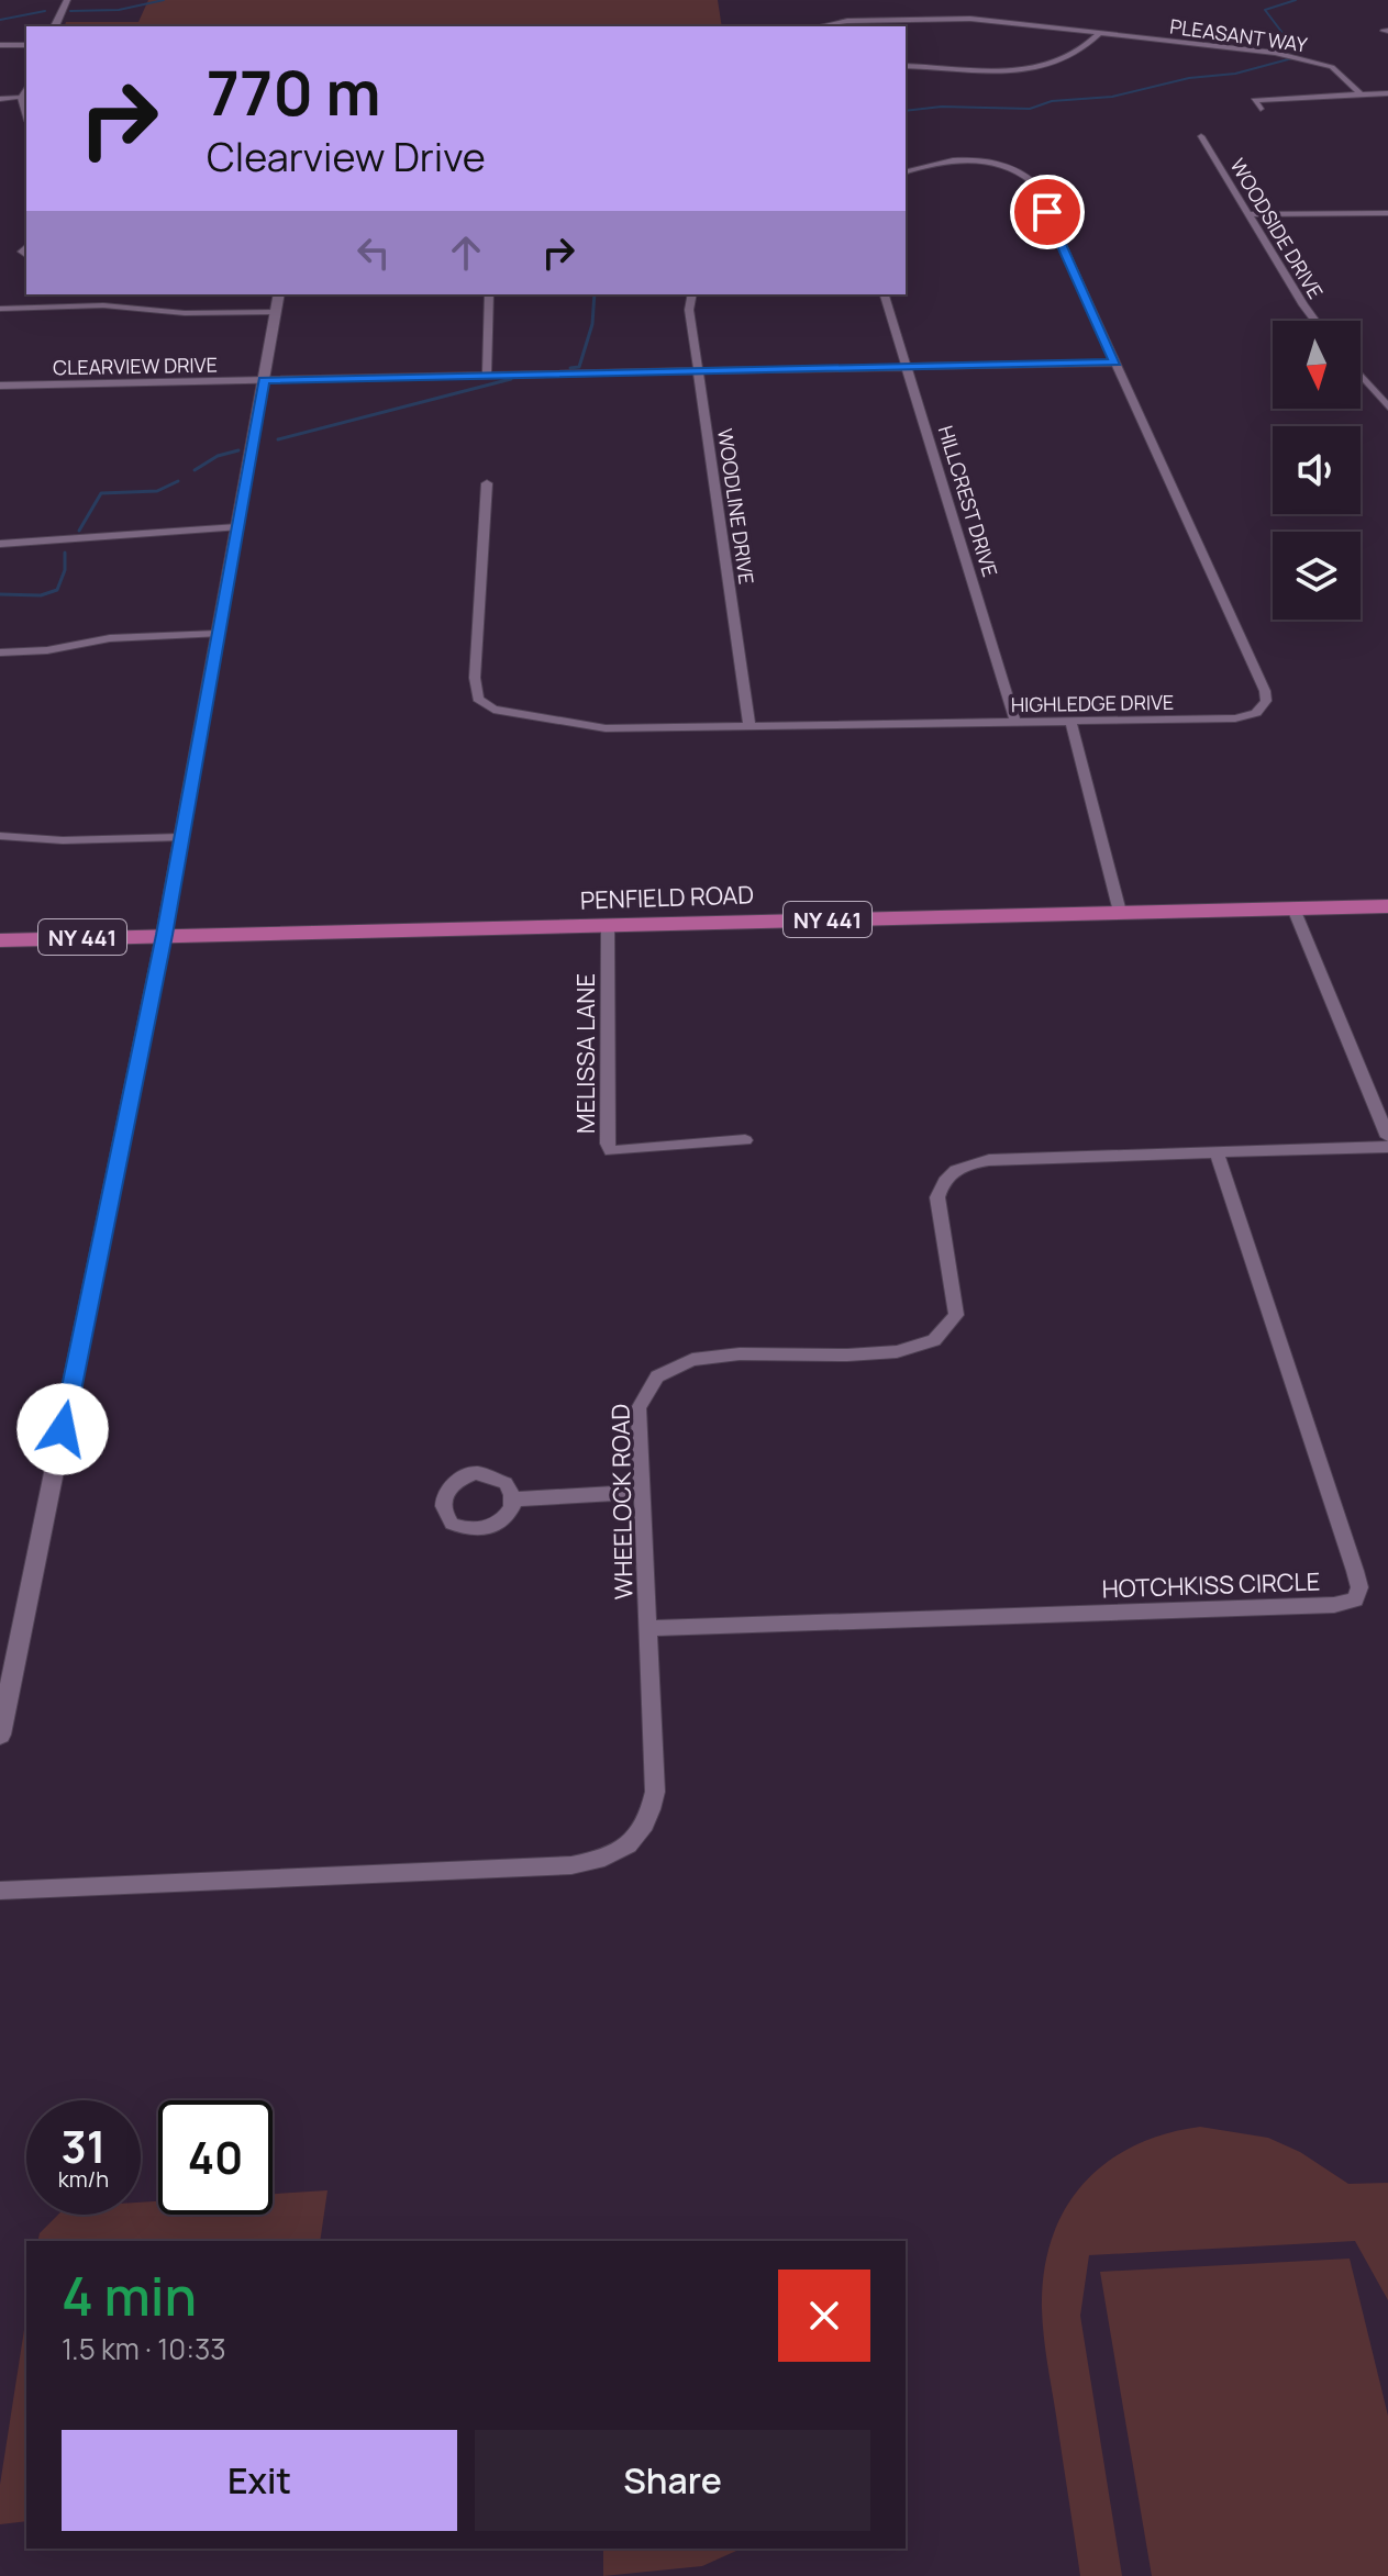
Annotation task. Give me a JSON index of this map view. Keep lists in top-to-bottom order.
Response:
{
  "streets": {
    "main road": ["PENFIELD ROAD", "NY 441"],
    "street": [
      "PLEASANT WAY",
      "WOODSIDE DRIVE",
      "CLEARVIEW DRIVE",
      "HILLCREST DRIVE",
      "WOODLINE DRIVE",
      "HIGHLEDGE DRIVE",
      "MELISSA LANE",
      "WHEELOCK ROAD",
      "HOTCHKISS CIRCLE"
    ]
  },
  "crossings": [
    ["CLEARVIEW DRIVE", "HILLCREST DRIVE"],
    ["CLEARVIEW DRIVE", "WOODLINE DRIVE"],
    ["CLEARVIEW DRIVE", "HIGHLEDGE DRIVE"],
    ["HILLCREST DRIVE", "HIGHLEDGE DRIVE"],
    ["WOODLINE DRIVE", "HIGHLEDGE DRIVE"],
    ["PENFIELD ROAD", "MELISSA LANE"],
    ["WHEELOCK ROAD", "HOTCHKISS CIRCLE"]
  ],
  "north": "bottom",
  "page": {
    "turn": ["770 m", "Clearview Drive"],
    "speed": "31 km/h",
    "limit": "40",
    "heading": ["4 min", "1.5 km · 10:33"],
    "buttons": ["Exit", "Share"]
  }
}
